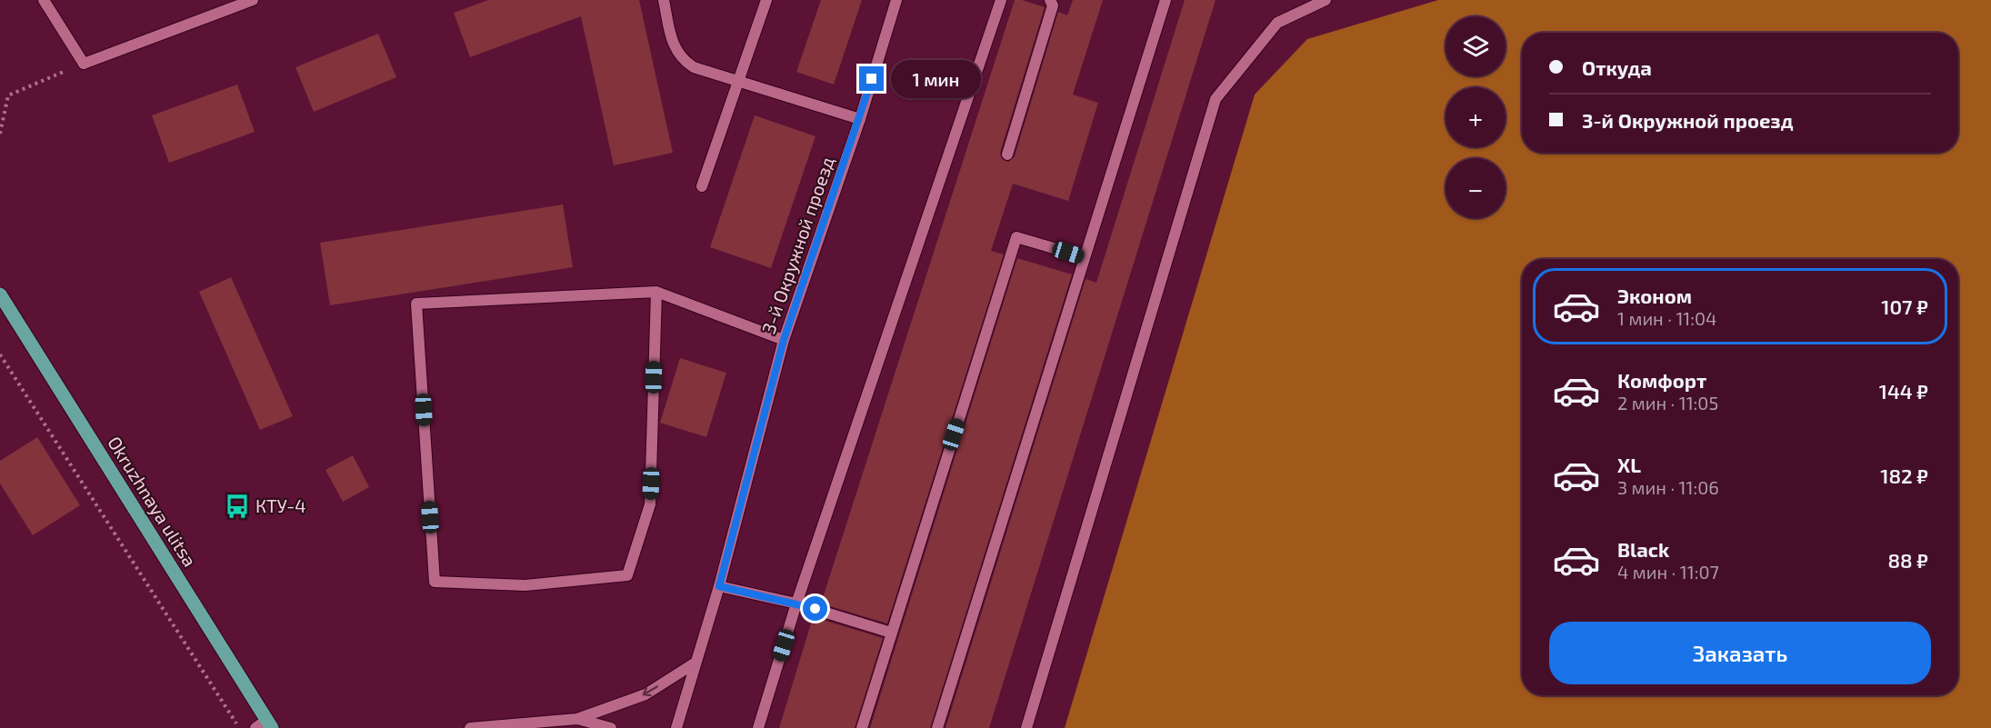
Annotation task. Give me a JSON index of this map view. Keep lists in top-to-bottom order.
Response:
{
  "streets": {
    "main road": ["Okruzhnaya ulitsa"],
    "street": ["3-й Окружной проезд"]
  },
  "places": {
    "bus stop": ["КТУ-4"]
  },
  "page": {
    "map_buttons": ["+", "−"],
    "banner": ["Откуда", "3-й Окружной проезд"],
    "bubble": "1 мин",
    "list": [
      {
        "name": "Эконом",
        "note": "1 мин · 11:04",
        "value": "107 ₽"
      },
      {
        "name": "Комфорт",
        "note": "2 мин · 11:05",
        "value": "144 ₽"
      },
      {
        "name": "XL",
        "note": "3 мин · 11:06",
        "value": "182 ₽"
      },
      {
        "name": "Black",
        "note": "4 мин · 11:07",
        "value": "88 ₽"
      }
    ],
    "buttons": "Заказать"
  }
}
